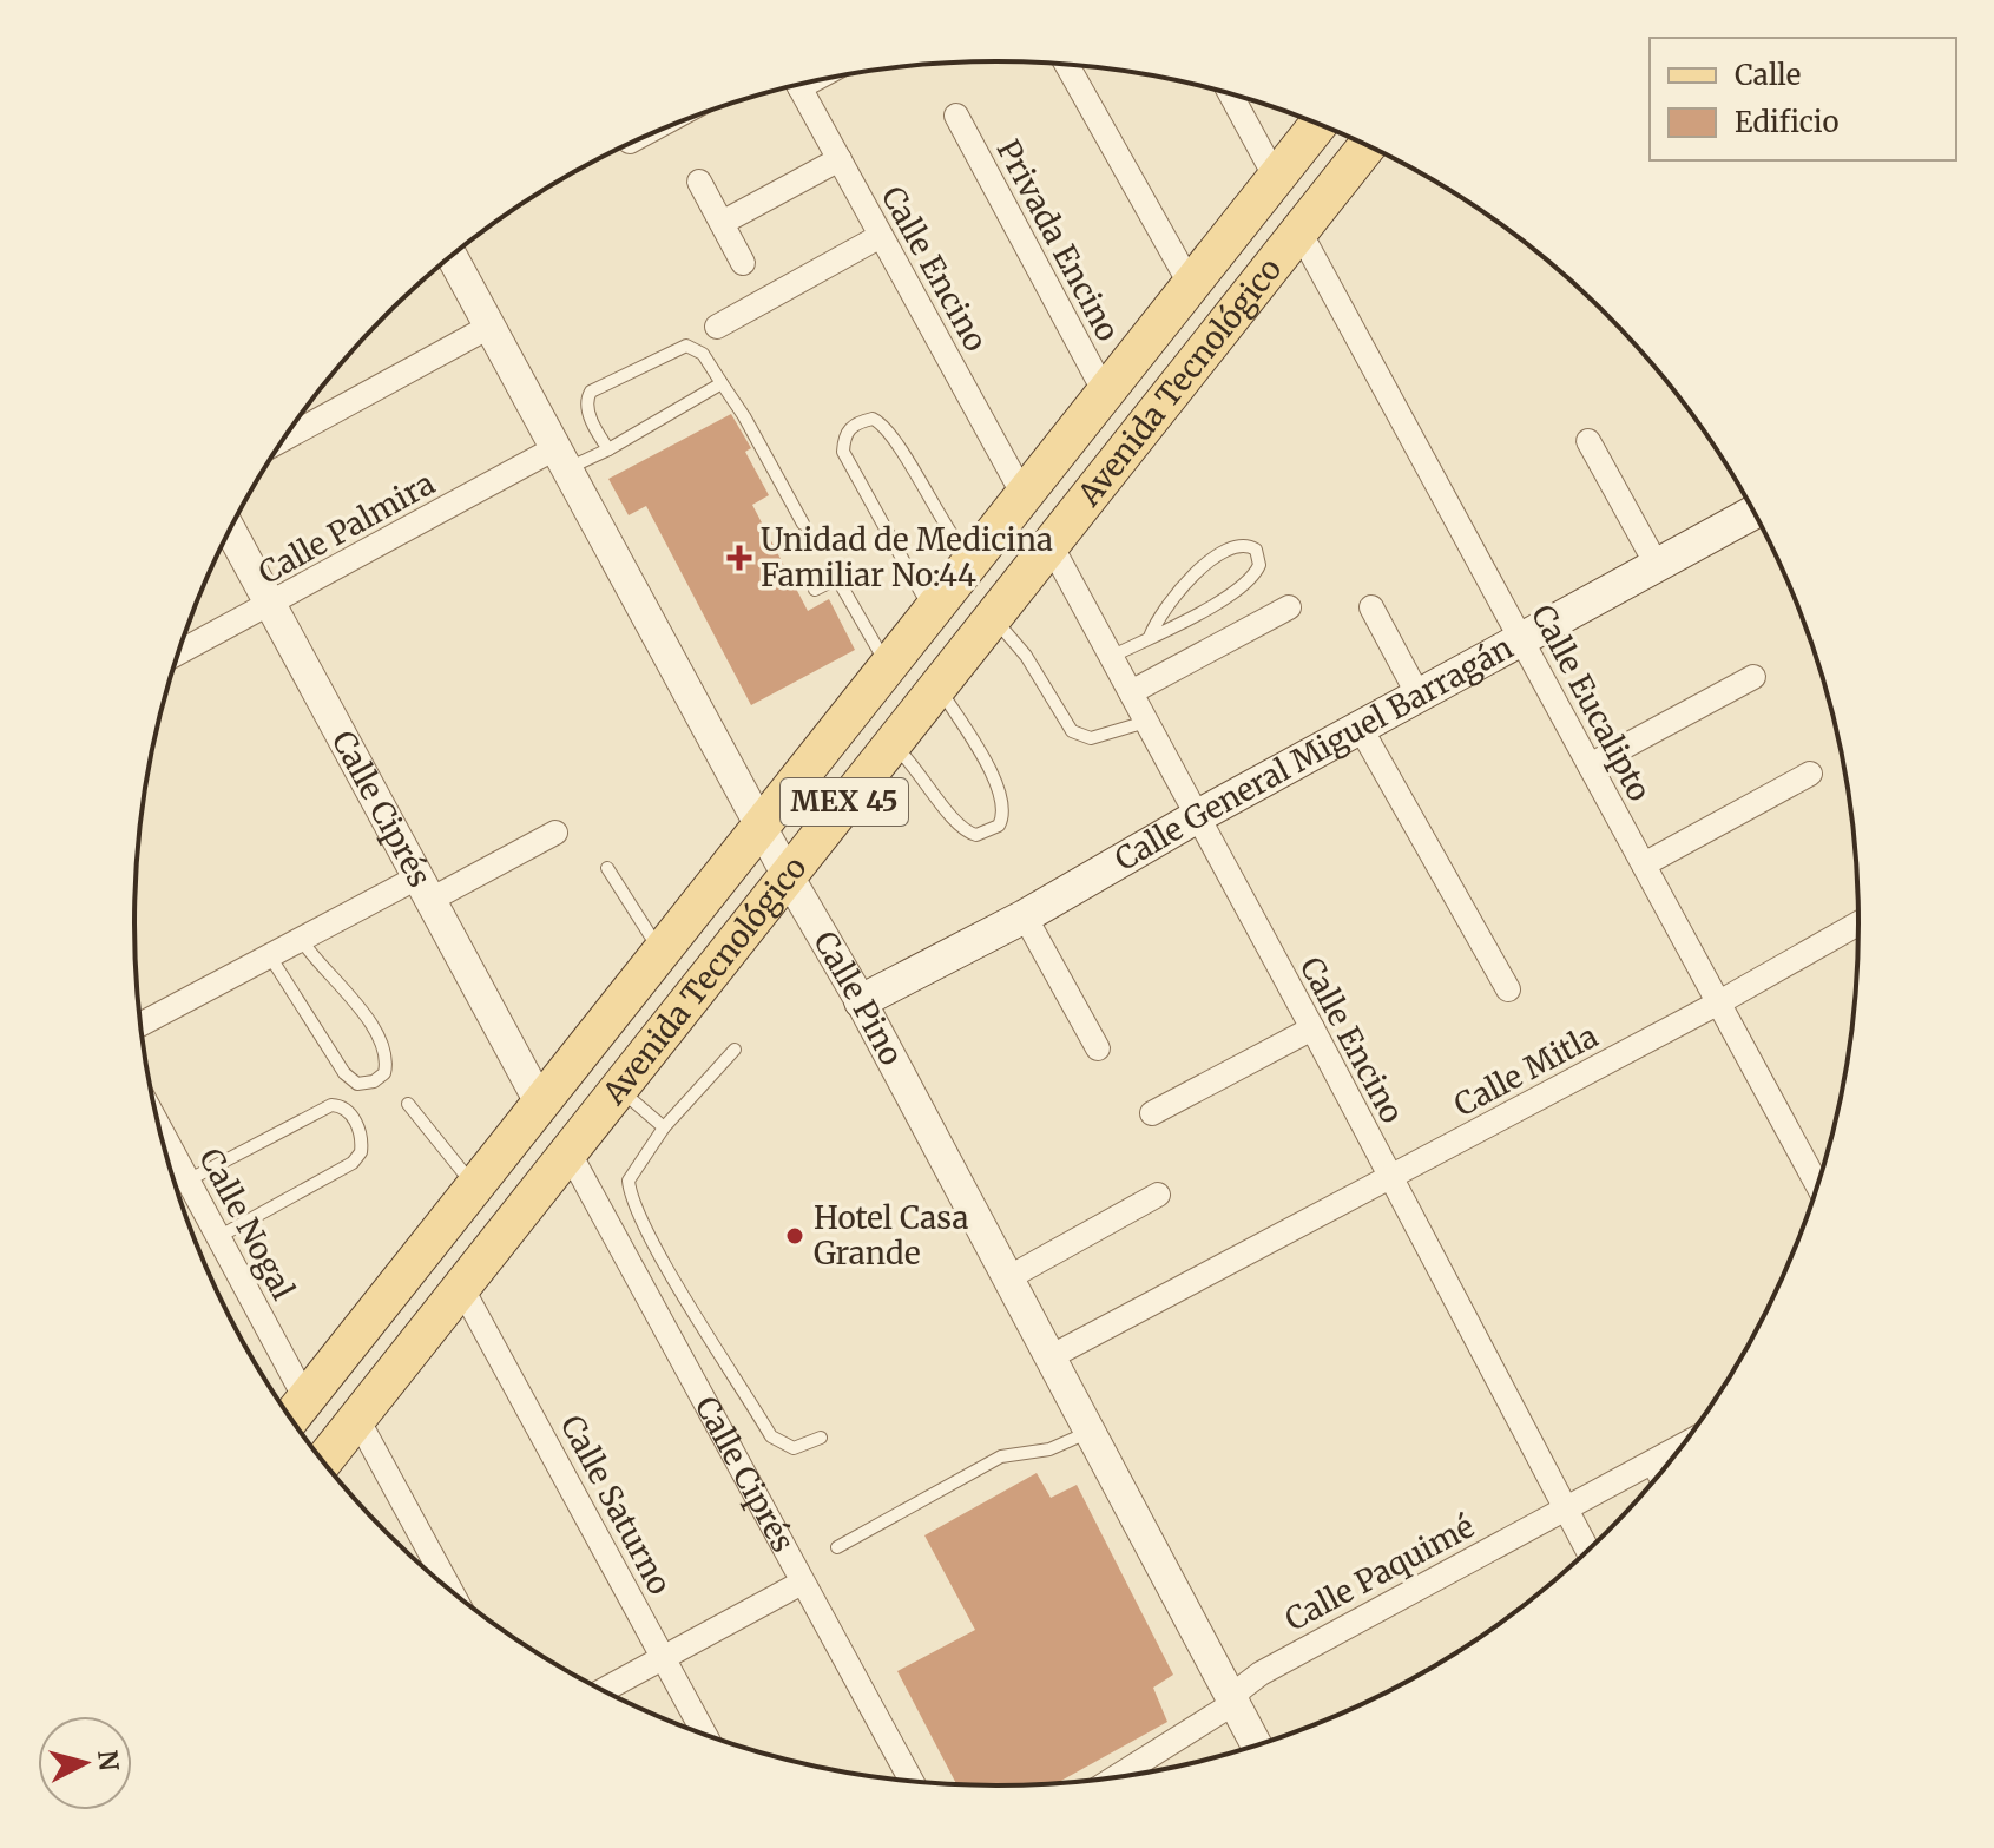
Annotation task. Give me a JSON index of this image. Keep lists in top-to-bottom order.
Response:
{
  "streets": {
    "main road": ["Avenida Tecnológico", "Calle General Miguel Barragán", "MEX 45"],
    "street": [
      "Privada Encino",
      "Calle Encino",
      "Calle Palmira",
      "Calle Eucalipto",
      "Calle Ciprés",
      "Calle Pino",
      "Calle Mitla",
      "Calle Nogal",
      "Calle Saturno",
      "Calle Paquimé"
    ]
  },
  "crossings": [
    ["Privada Encino", "Avenida Tecnológico"],
    ["Calle Encino", "Avenida Tecnológico"],
    ["Calle Encino", "Calle General Miguel Barragán"],
    ["Calle Encino", "Calle Mitla"],
    ["Calle Encino", "Calle Paquimé"],
    ["Avenida Tecnológico", "Calle Eucalipto"],
    ["Avenida Tecnológico", "Calle Ciprés"],
    ["Avenida Tecnológico", "Calle Pino"],
    ["Avenida Tecnológico", "Calle Nogal"],
    ["Avenida Tecnológico", "Calle Saturno"],
    ["Calle Palmira", "Calle Ciprés"],
    ["Calle Palmira", "Calle Pino"],
    ["Calle Eucalipto", "Calle General Miguel Barragán"],
    ["Calle Eucalipto", "Calle Mitla"],
    ["Calle General Miguel Barragán", "Calle Pino"],
    ["Calle Pino", "Calle Mitla"],
    ["Calle Pino", "Calle Paquimé"]
  ],
  "places": {
    "health": ["Unidad de Medicina Familiar No:44"],
    "other": ["Hotel Casa Grande"]
  },
  "legend": ["Calle", "Edificio"],
  "north": "right"
}
